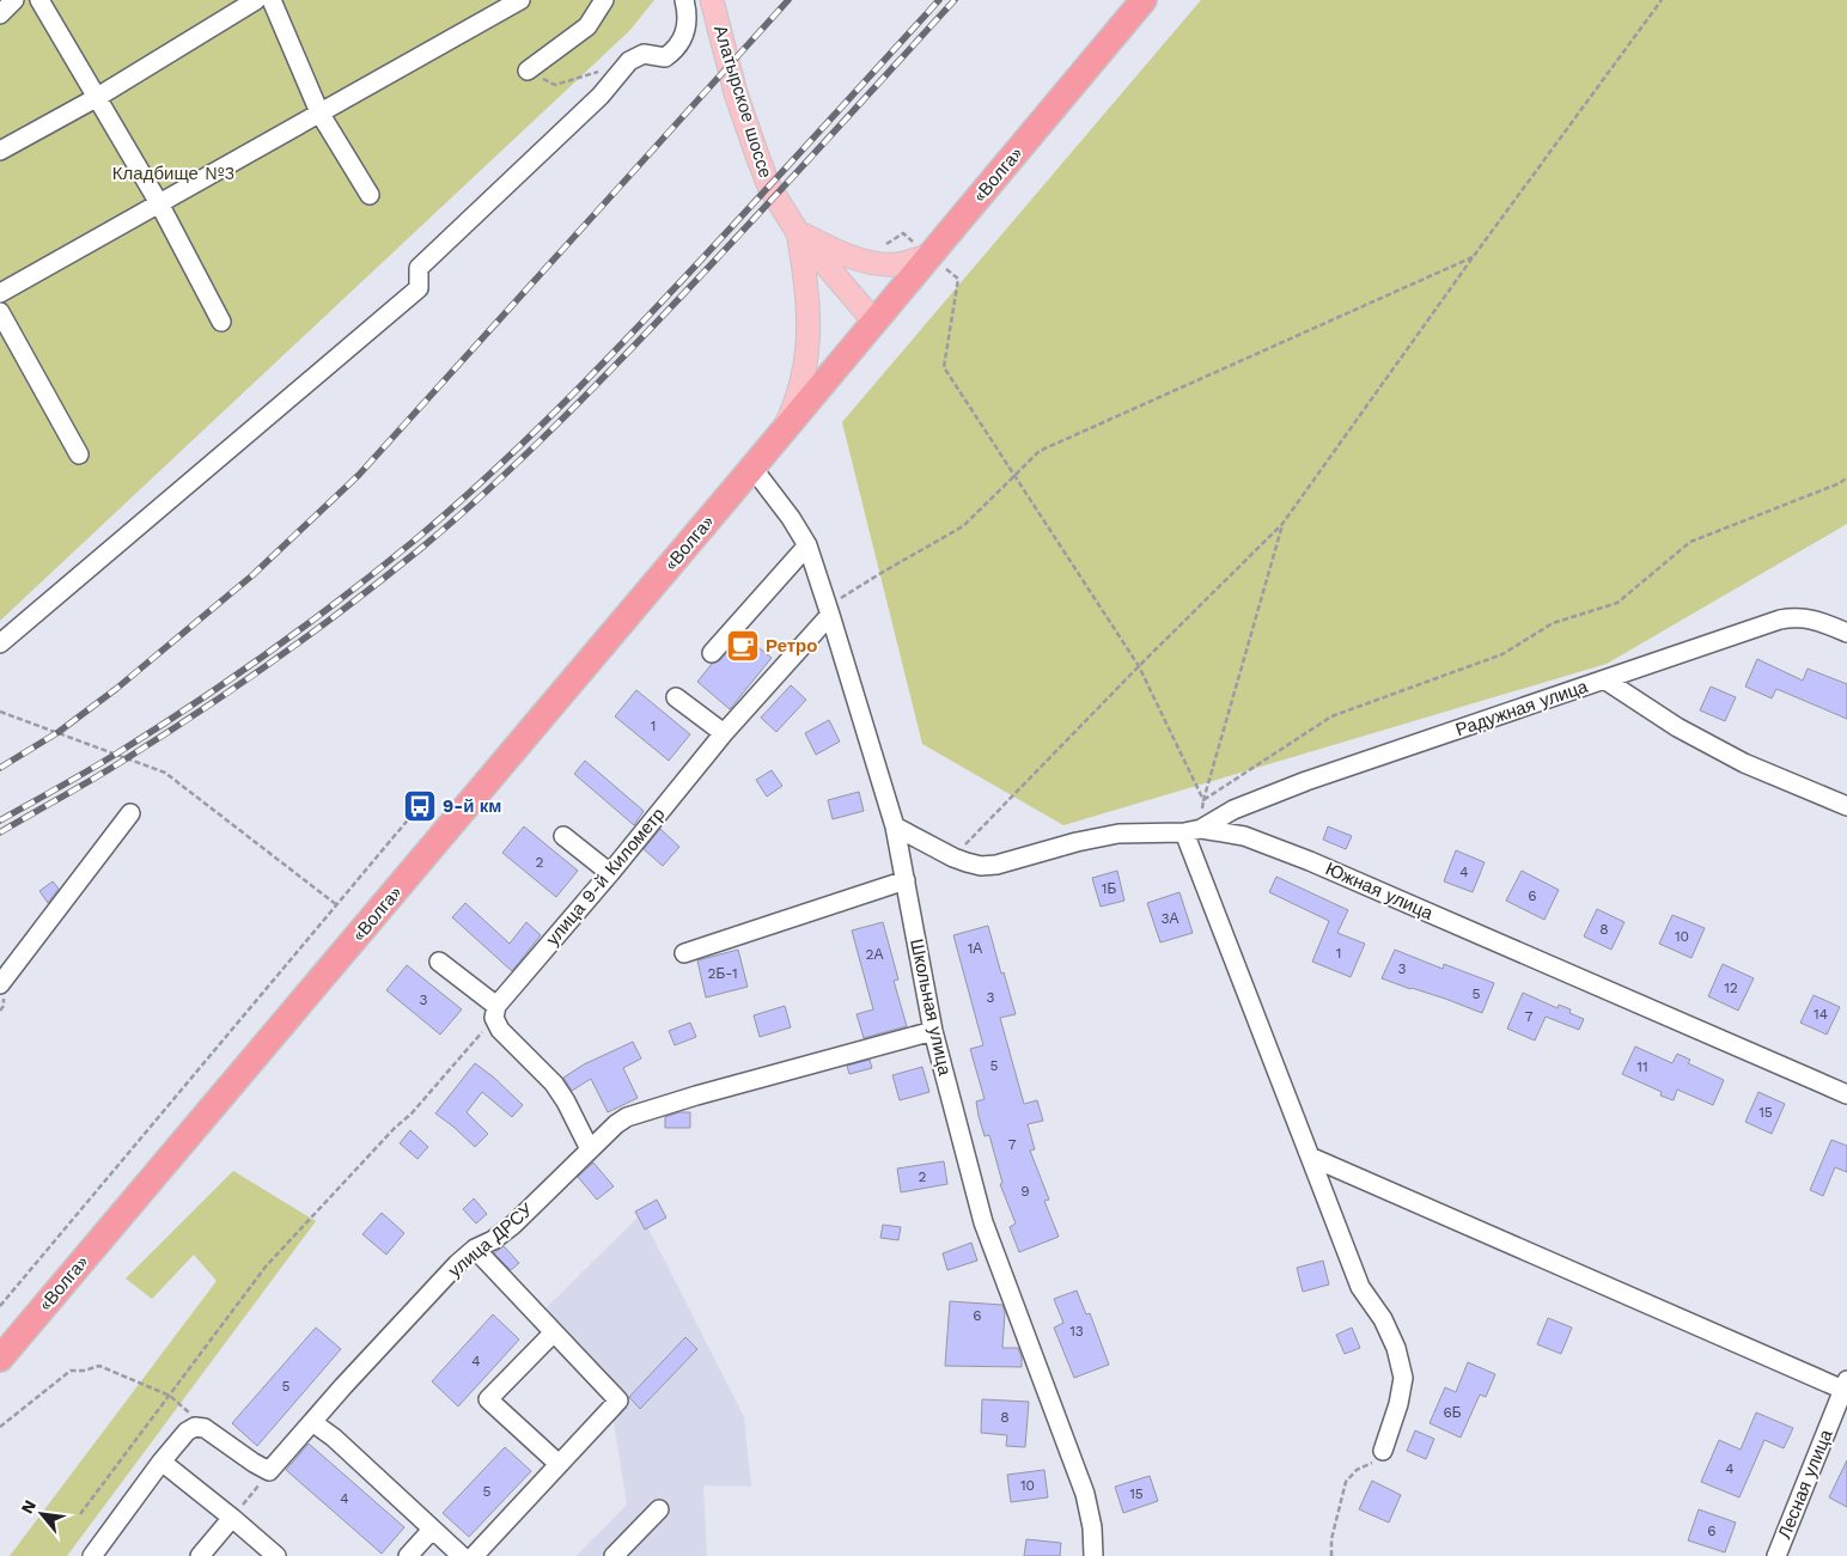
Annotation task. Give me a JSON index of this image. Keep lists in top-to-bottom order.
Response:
{
  "streets": {
    "highway": ["«Волга»"],
    "main road": ["Алатырское шоссе"],
    "street": [
      "Радужная улица",
      "улица 9-й Километр",
      "Южная улица",
      "Школьная улица",
      "улица ДРСУ",
      "Лесная улица"
    ]
  },
  "crossings": [
    ["«Волга»", "Школьная улица"],
    ["Радужная улица", "Южная улица"],
    ["улица 9-й Километр", "Школьная улица"],
    ["Южная улица", "Школьная улица"],
    ["Школьная улица", "улица ДРСУ"]
  ],
  "parks": ["Кладбище №3"],
  "places": {
    "cafe": ["Ретро"],
    "bus stop": ["9-й км"]
  },
  "house_numbers": [
    "1",
    "2",
    "4",
    "1Б",
    "6",
    "3А",
    "8",
    "10",
    "1А",
    "1",
    "2А",
    "3",
    "2Б-1",
    "12",
    "5",
    "3",
    "3",
    "14",
    "7",
    "5",
    "11",
    "15",
    "7",
    "2",
    "9",
    "6",
    "13",
    "4",
    "5",
    "6Б",
    "8",
    "4",
    "10",
    "5",
    "15",
    "4",
    "6"
  ],
  "north": "top left"
}
